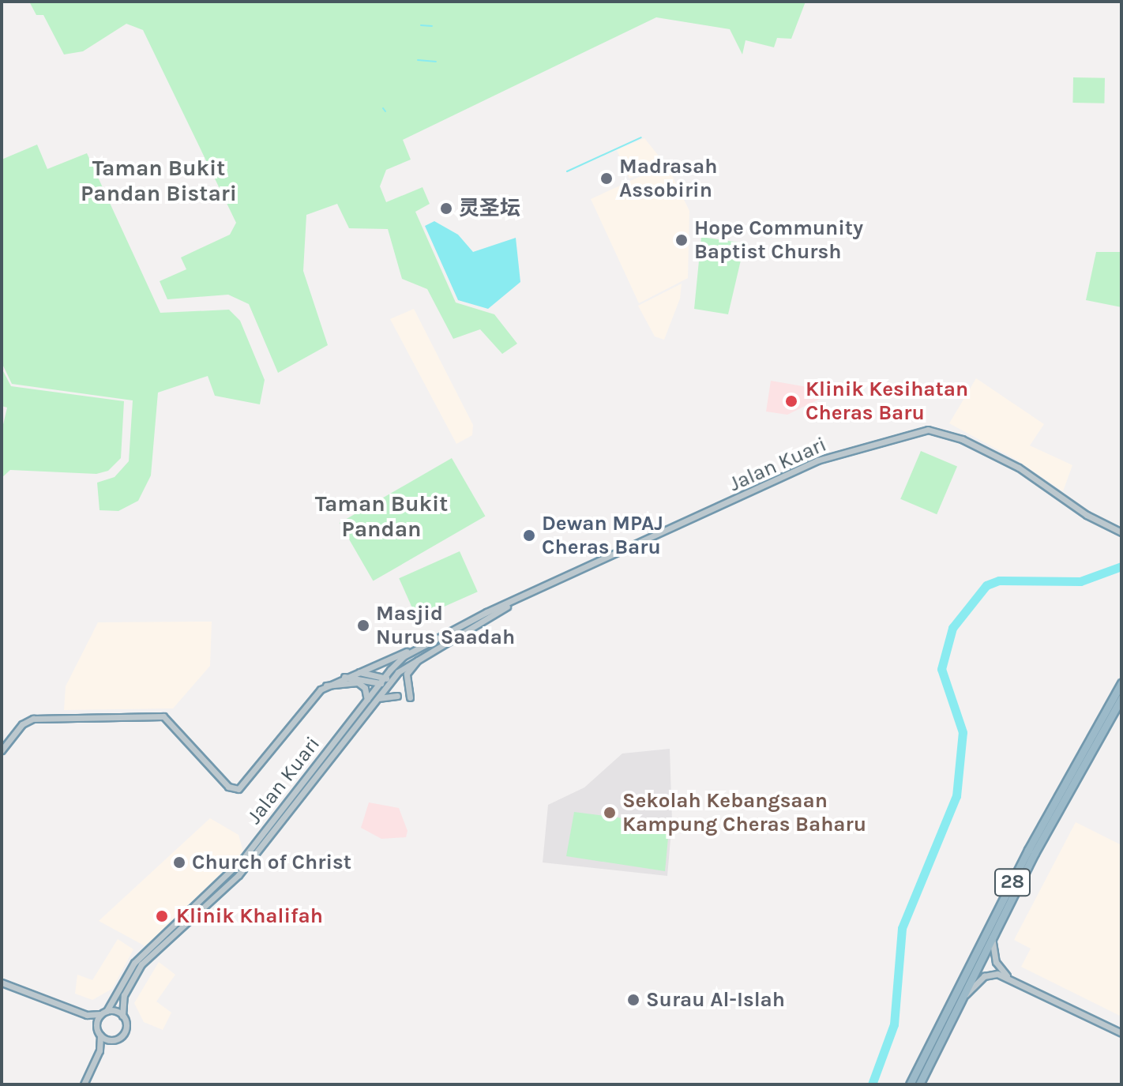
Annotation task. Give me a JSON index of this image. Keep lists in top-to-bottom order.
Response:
{
  "streets": {
    "highway": ["28"],
    "street": ["Jalan Kuari"]
  },
  "districts": ["Taman Bukit Pandan Bistari", "Taman Bukit Pandan"],
  "places": [
    "Madrasah Assobirin",
    "灵圣坛",
    "Hope Community Baptist Chursh",
    "Klinik Kesihatan Cheras Baru",
    "Dewan MPAJ Cheras Baru",
    "Masjid Nurus Saadah",
    "Sekolah Kebangsaan Kampung Cheras Baharu",
    "Church of Christ",
    "Klinik Khalifah",
    "Surau Al-Islah"
  ]
}
